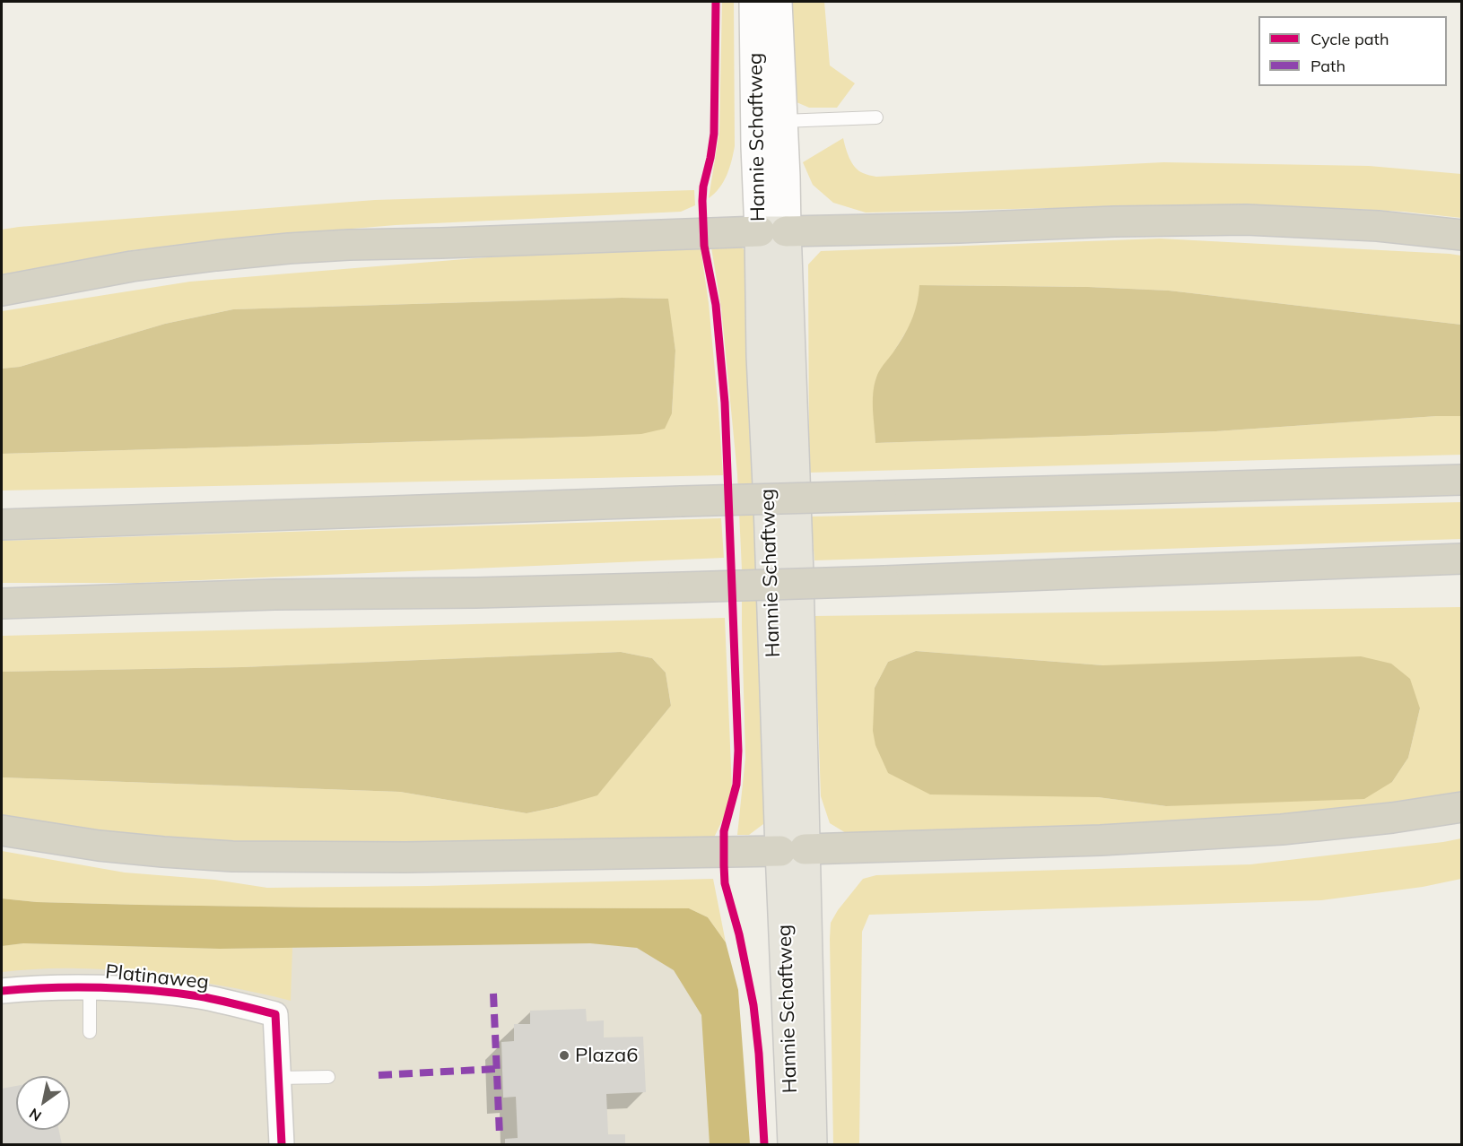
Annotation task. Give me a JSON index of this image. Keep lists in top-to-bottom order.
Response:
{
  "streets": {
    "main road": ["Hannie Schaftweg"],
    "street": ["Platinaweg"]
  },
  "places": ["Plaza6"],
  "legend": ["Cycle path", "Path"],
  "north": "bottom left"
}
